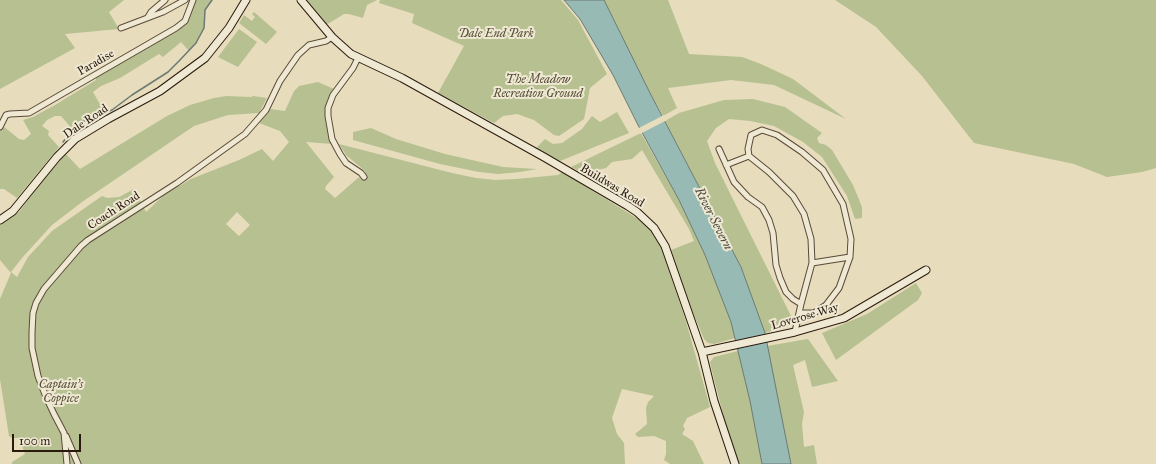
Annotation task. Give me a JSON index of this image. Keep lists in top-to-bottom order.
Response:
{
  "streets": {
    "street": [
      "Paradise",
      "Dale Road",
      "Buildwas Road",
      "Coach Road",
      "Loverose Way"
    ]
  },
  "crossings": [
    ["Buildwas Road", "Coach Road"],
    ["Buildwas Road", "Loverose Way"]
  ],
  "water": ["River Severn"],
  "parks": ["Dale End Park", "The Meadow Recreation Ground", "Captain's Coppice"],
  "scale_bar": "100 m"
}
